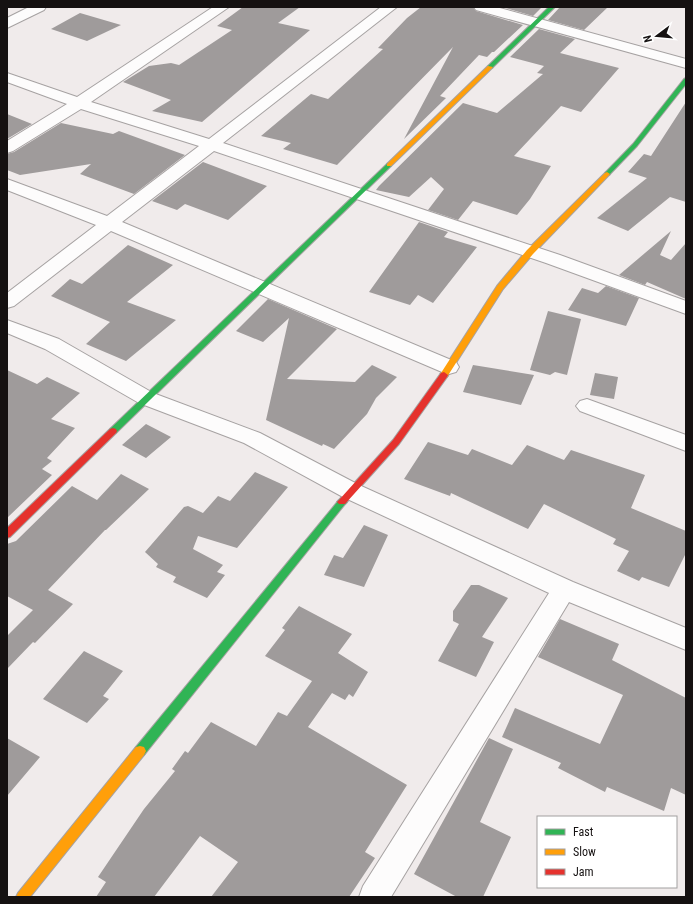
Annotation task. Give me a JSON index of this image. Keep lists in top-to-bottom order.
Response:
{
  "legend": ["Fast", "Slow", "Jam"],
  "north": "left"
}
